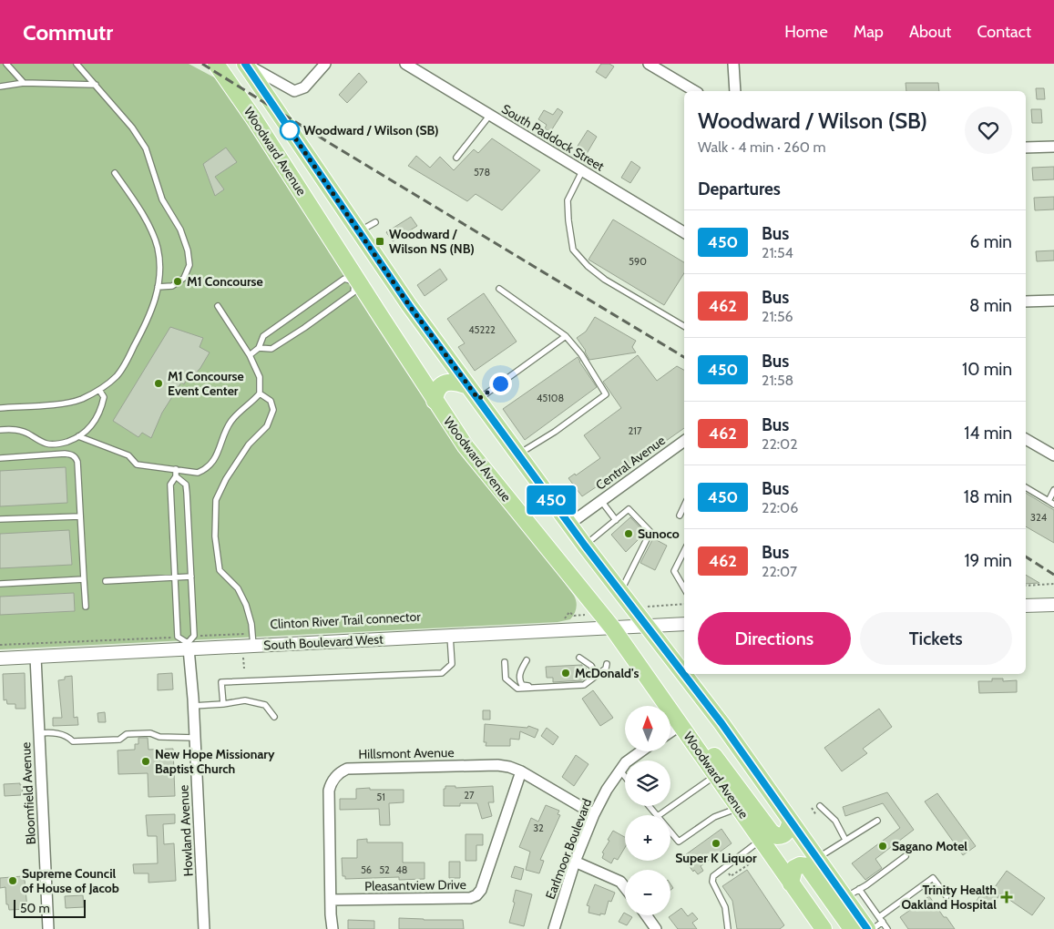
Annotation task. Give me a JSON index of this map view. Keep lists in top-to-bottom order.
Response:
{
  "streets": {
    "main road": ["Woodward Avenue"],
    "street": [
      "South Paddock Street",
      "Central Avenue",
      "South Boulevard West",
      "Hillsmont Avenue",
      "Bloomfield Avenue",
      "Howland Avenue",
      "Earlmoor Boulevard",
      "Pleasantview Drive"
    ],
    "path": ["Clinton River Trail connector"]
  },
  "crossings": [
    ["Woodward Avenue", "Central Avenue"],
    ["Woodward Avenue", "South Boulevard West"],
    ["Clinton River Trail connector", "South Boulevard West"],
    ["South Boulevard West", "Bloomfield Avenue"],
    ["South Boulevard West", "Howland Avenue"],
    ["Hillsmont Avenue", "Earlmoor Boulevard"],
    ["Hillsmont Avenue", "Pleasantview Drive"]
  ],
  "places": {
    "other": [
      "Woodward / Wilson (SB)",
      "M1 Concourse",
      "M1 Concourse Event Center",
      "Sunoco",
      "McDonald's",
      "New Hope Missionary Baptist Church",
      "Super K Liquor",
      "Sagano Motel",
      "Supreme Council of House of Jacob"
    ],
    "transit": ["Woodward / Wilson NS (NB)"],
    "health": ["Trinity Health Oakland Hospital"]
  },
  "lines": ["bus line 450"],
  "house_numbers": [
    "578",
    "590",
    "45222",
    "45108",
    "217",
    "324",
    "27",
    "51",
    "32",
    "56",
    "52",
    "48"
  ],
  "scale_bar": "50 m",
  "north": "top",
  "page": {
    "header": "Commutr",
    "nav": [
      "Home",
      "Map",
      "About",
      "Contact"
    ],
    "on_map": "450",
    "heading": [
      ["Woodward / Wilson (SB)", "Walk · 4 min · 260 m"],
      "Departures"
    ],
    "list": [
      {
        "mark": "450",
        "name": "Bus",
        "note": "21:54",
        "value": "6 min"
      },
      {
        "mark": "462",
        "name": "Bus",
        "note": "21:56",
        "value": "8 min"
      },
      {
        "mark": "450",
        "name": "Bus",
        "note": "21:58",
        "value": "10 min"
      },
      {
        "mark": "462",
        "name": "Bus",
        "note": "22:02",
        "value": "14 min"
      },
      {
        "mark": "450",
        "name": "Bus",
        "note": "22:06",
        "value": "18 min"
      },
      {
        "mark": "462",
        "name": "Bus",
        "note": "22:07",
        "value": "19 min"
      }
    ],
    "buttons": ["Directions", "Tickets"],
    "map_buttons": ["+", "−"],
    "scale": "50 m"
  }
}
